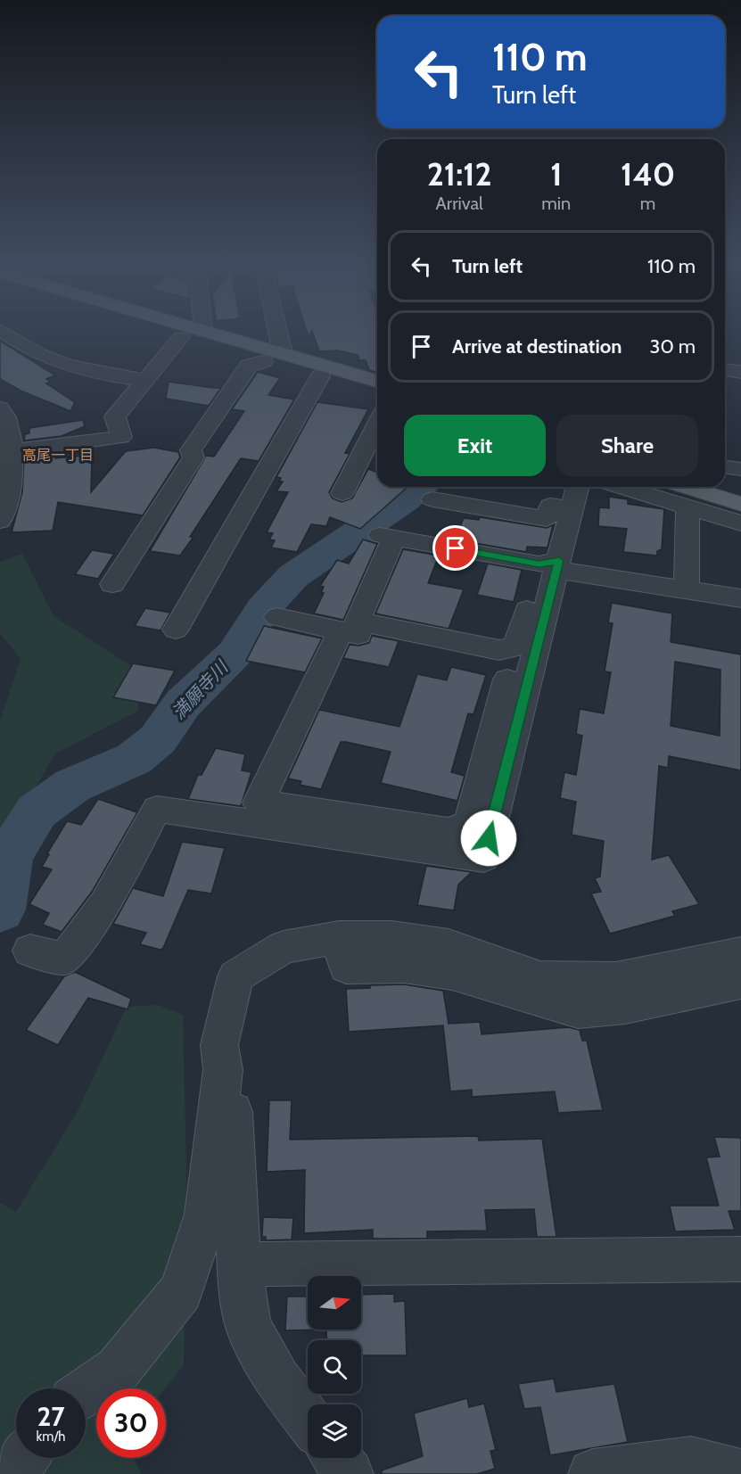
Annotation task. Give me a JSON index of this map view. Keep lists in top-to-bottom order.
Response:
{
  "districts": ["高尾一丁目"],
  "water": ["満願寺川"],
  "north": "right",
  "page": {
    "turn": ["110 m", "Turn left"],
    "eta": [
      "21:12",
      "Arrival",
      "1",
      "min",
      "140",
      "m"
    ],
    "list": [
      {
        "name": "Turn left",
        "value": "110 m"
      },
      {
        "name": "Arrive at destination",
        "value": "30 m"
      }
    ],
    "buttons": ["Exit", "Share"],
    "speed": "27 km/h",
    "limit": "30"
  }
}
